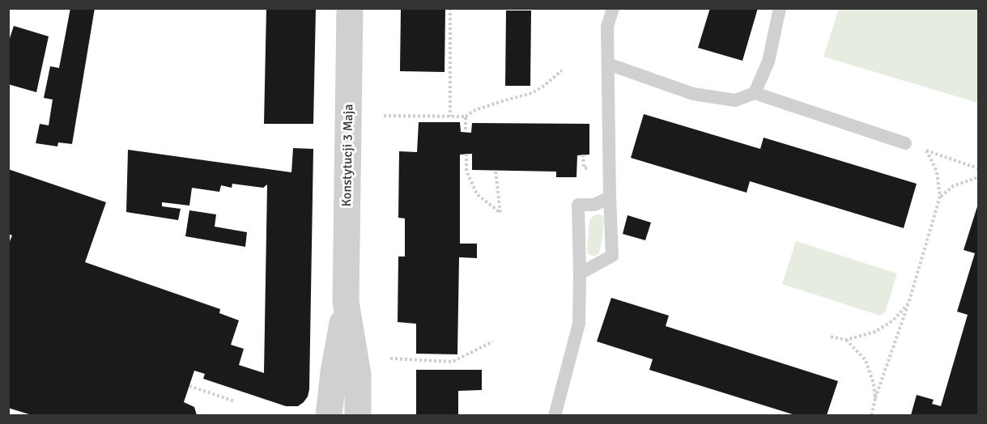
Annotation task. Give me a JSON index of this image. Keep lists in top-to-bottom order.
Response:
{
  "streets": {
    "street": ["Konstytucji 3 Maja"]
  }
}
